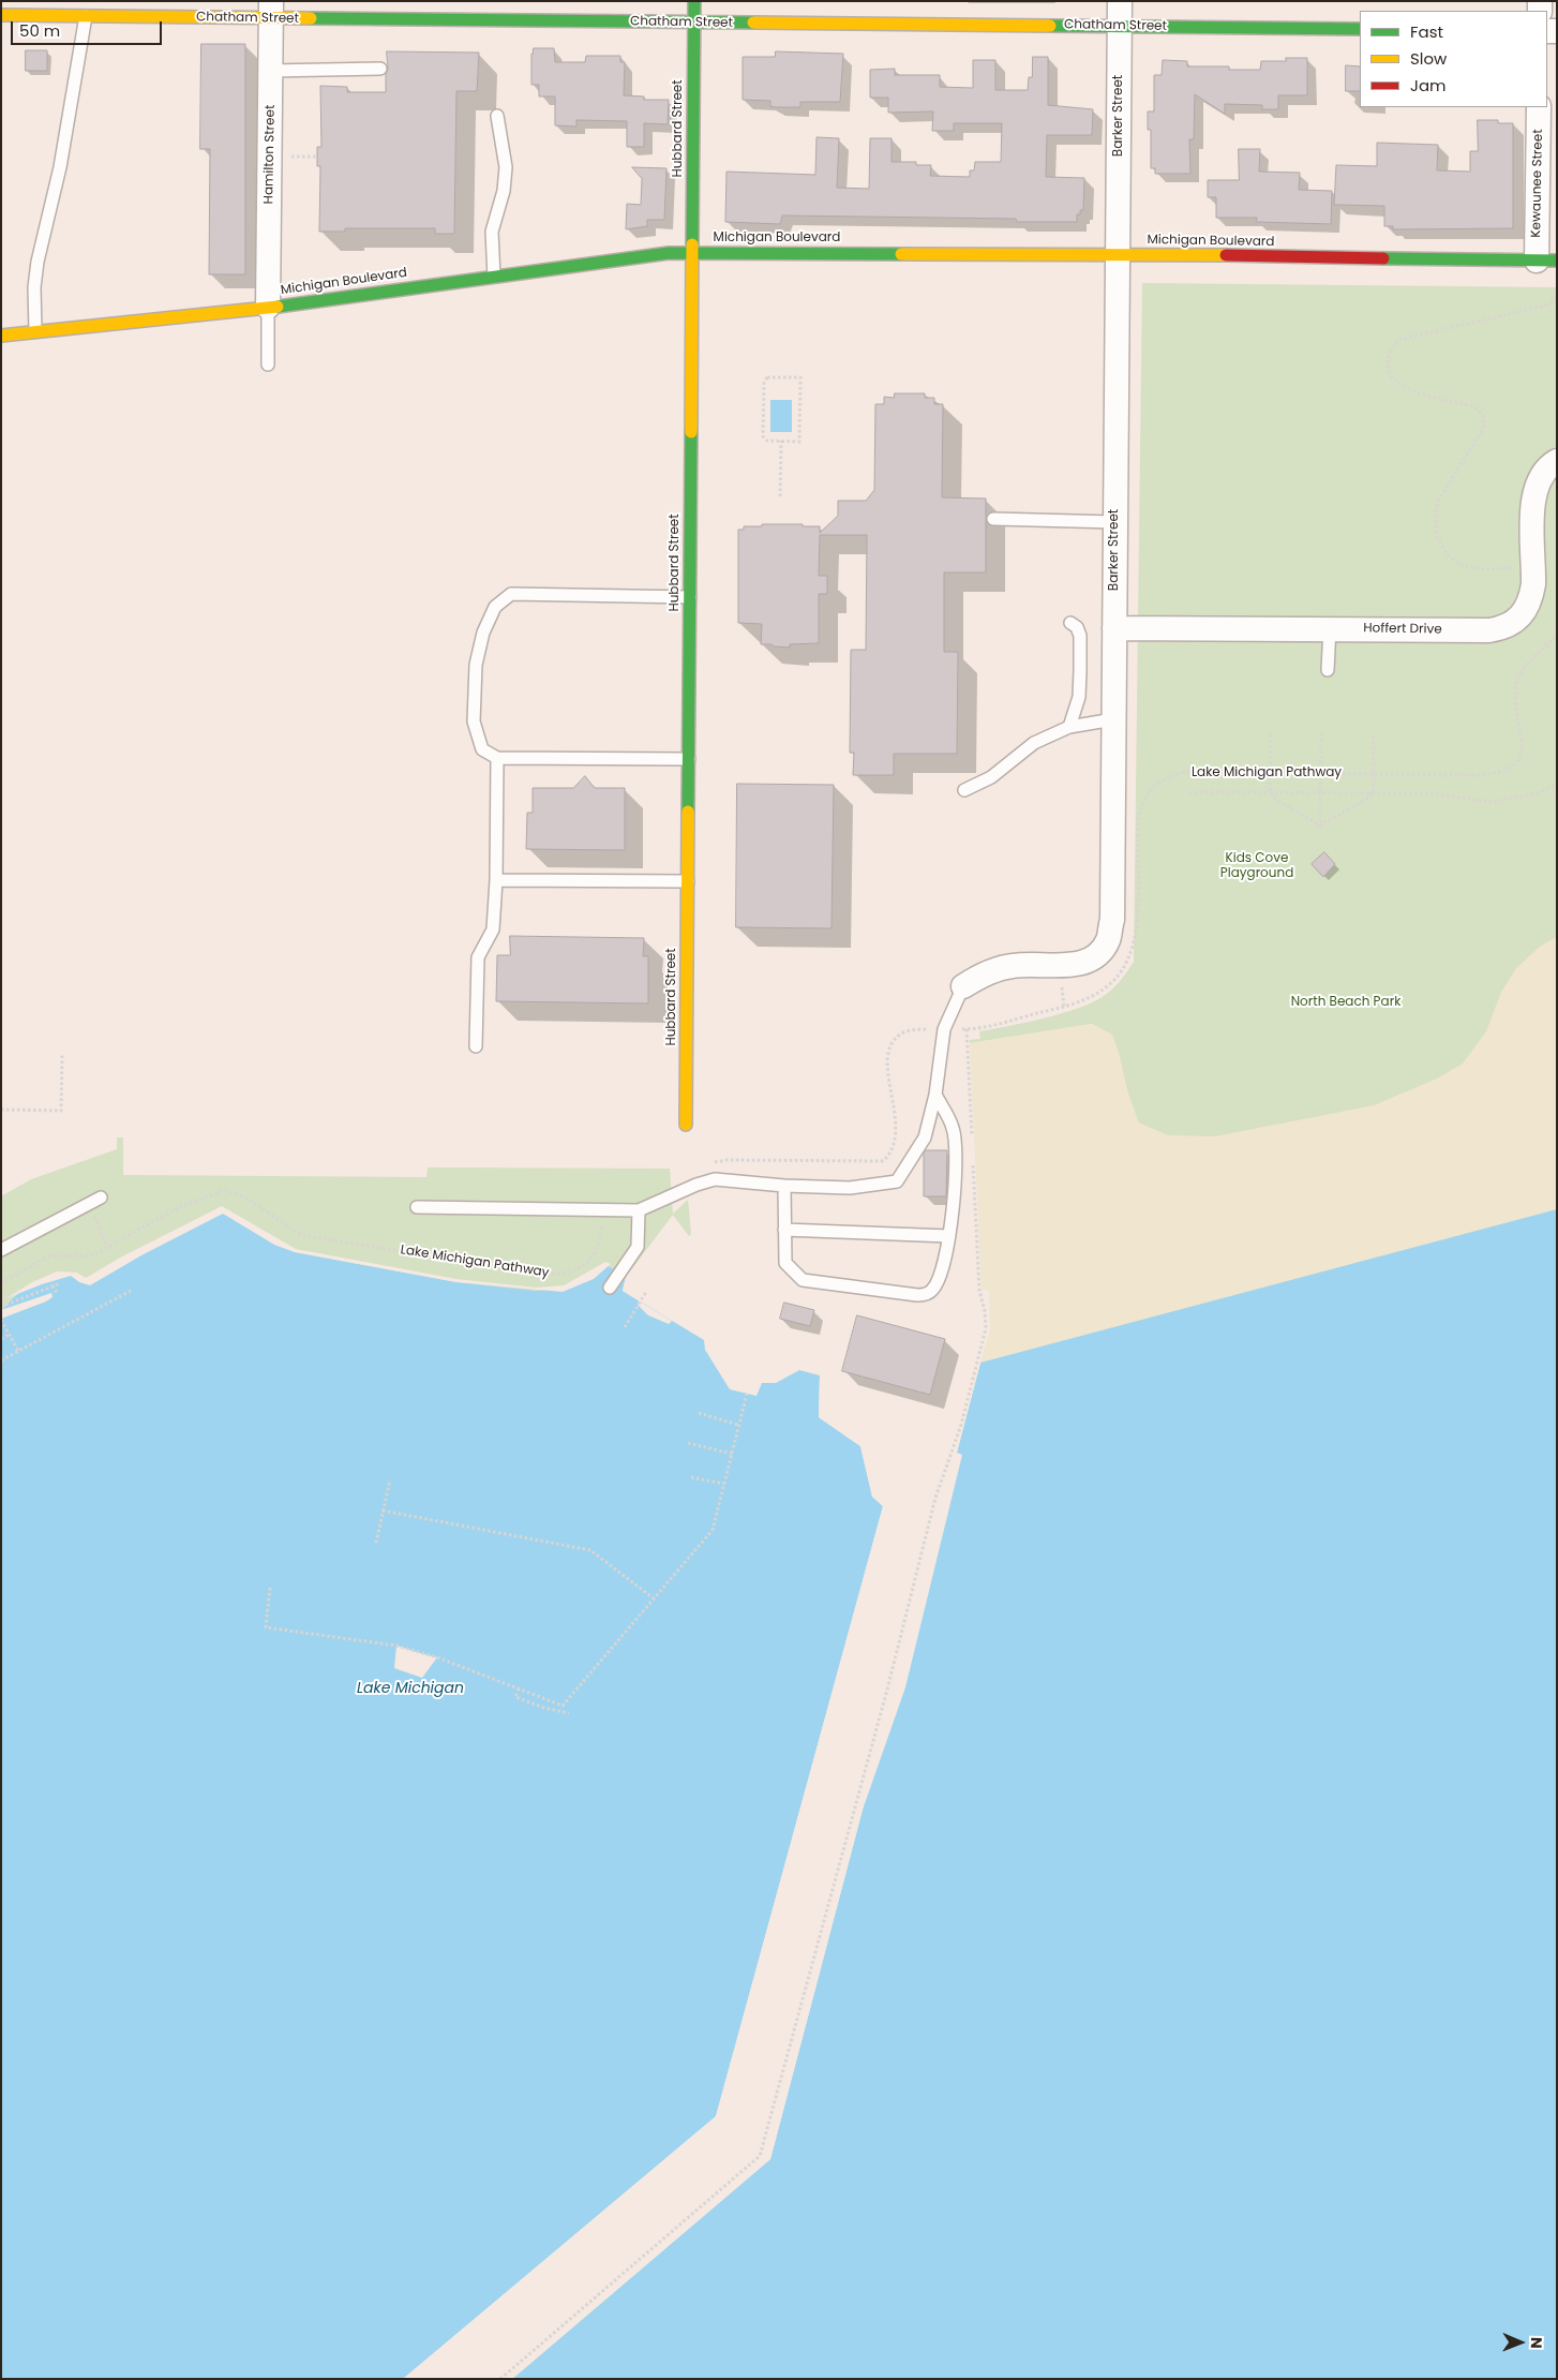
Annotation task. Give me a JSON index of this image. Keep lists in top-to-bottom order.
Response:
{
  "streets": {
    "street": [
      "Chatham Street",
      "Barker Street",
      "Hubbard Street",
      "Hamilton Street",
      "Kewaunee Street",
      "Michigan Boulevard",
      "Hoffert Drive"
    ],
    "path": ["Lake Michigan Pathway"]
  },
  "crossings": [
    ["Chatham Street", "Barker Street"],
    ["Chatham Street", "Hubbard Street"],
    ["Chatham Street", "Hamilton Street"],
    ["Barker Street", "Michigan Boulevard"],
    ["Barker Street", "Hoffert Drive"],
    ["Hubbard Street", "Michigan Boulevard"],
    ["Hamilton Street", "Michigan Boulevard"],
    ["Kewaunee Street", "Michigan Boulevard"]
  ],
  "water": ["Lake Michigan"],
  "parks": ["Kids Cove Playground", "North Beach Park"],
  "legend": ["Fast", "Slow", "Jam"],
  "scale_bar": "50 m",
  "north": "right"
}
